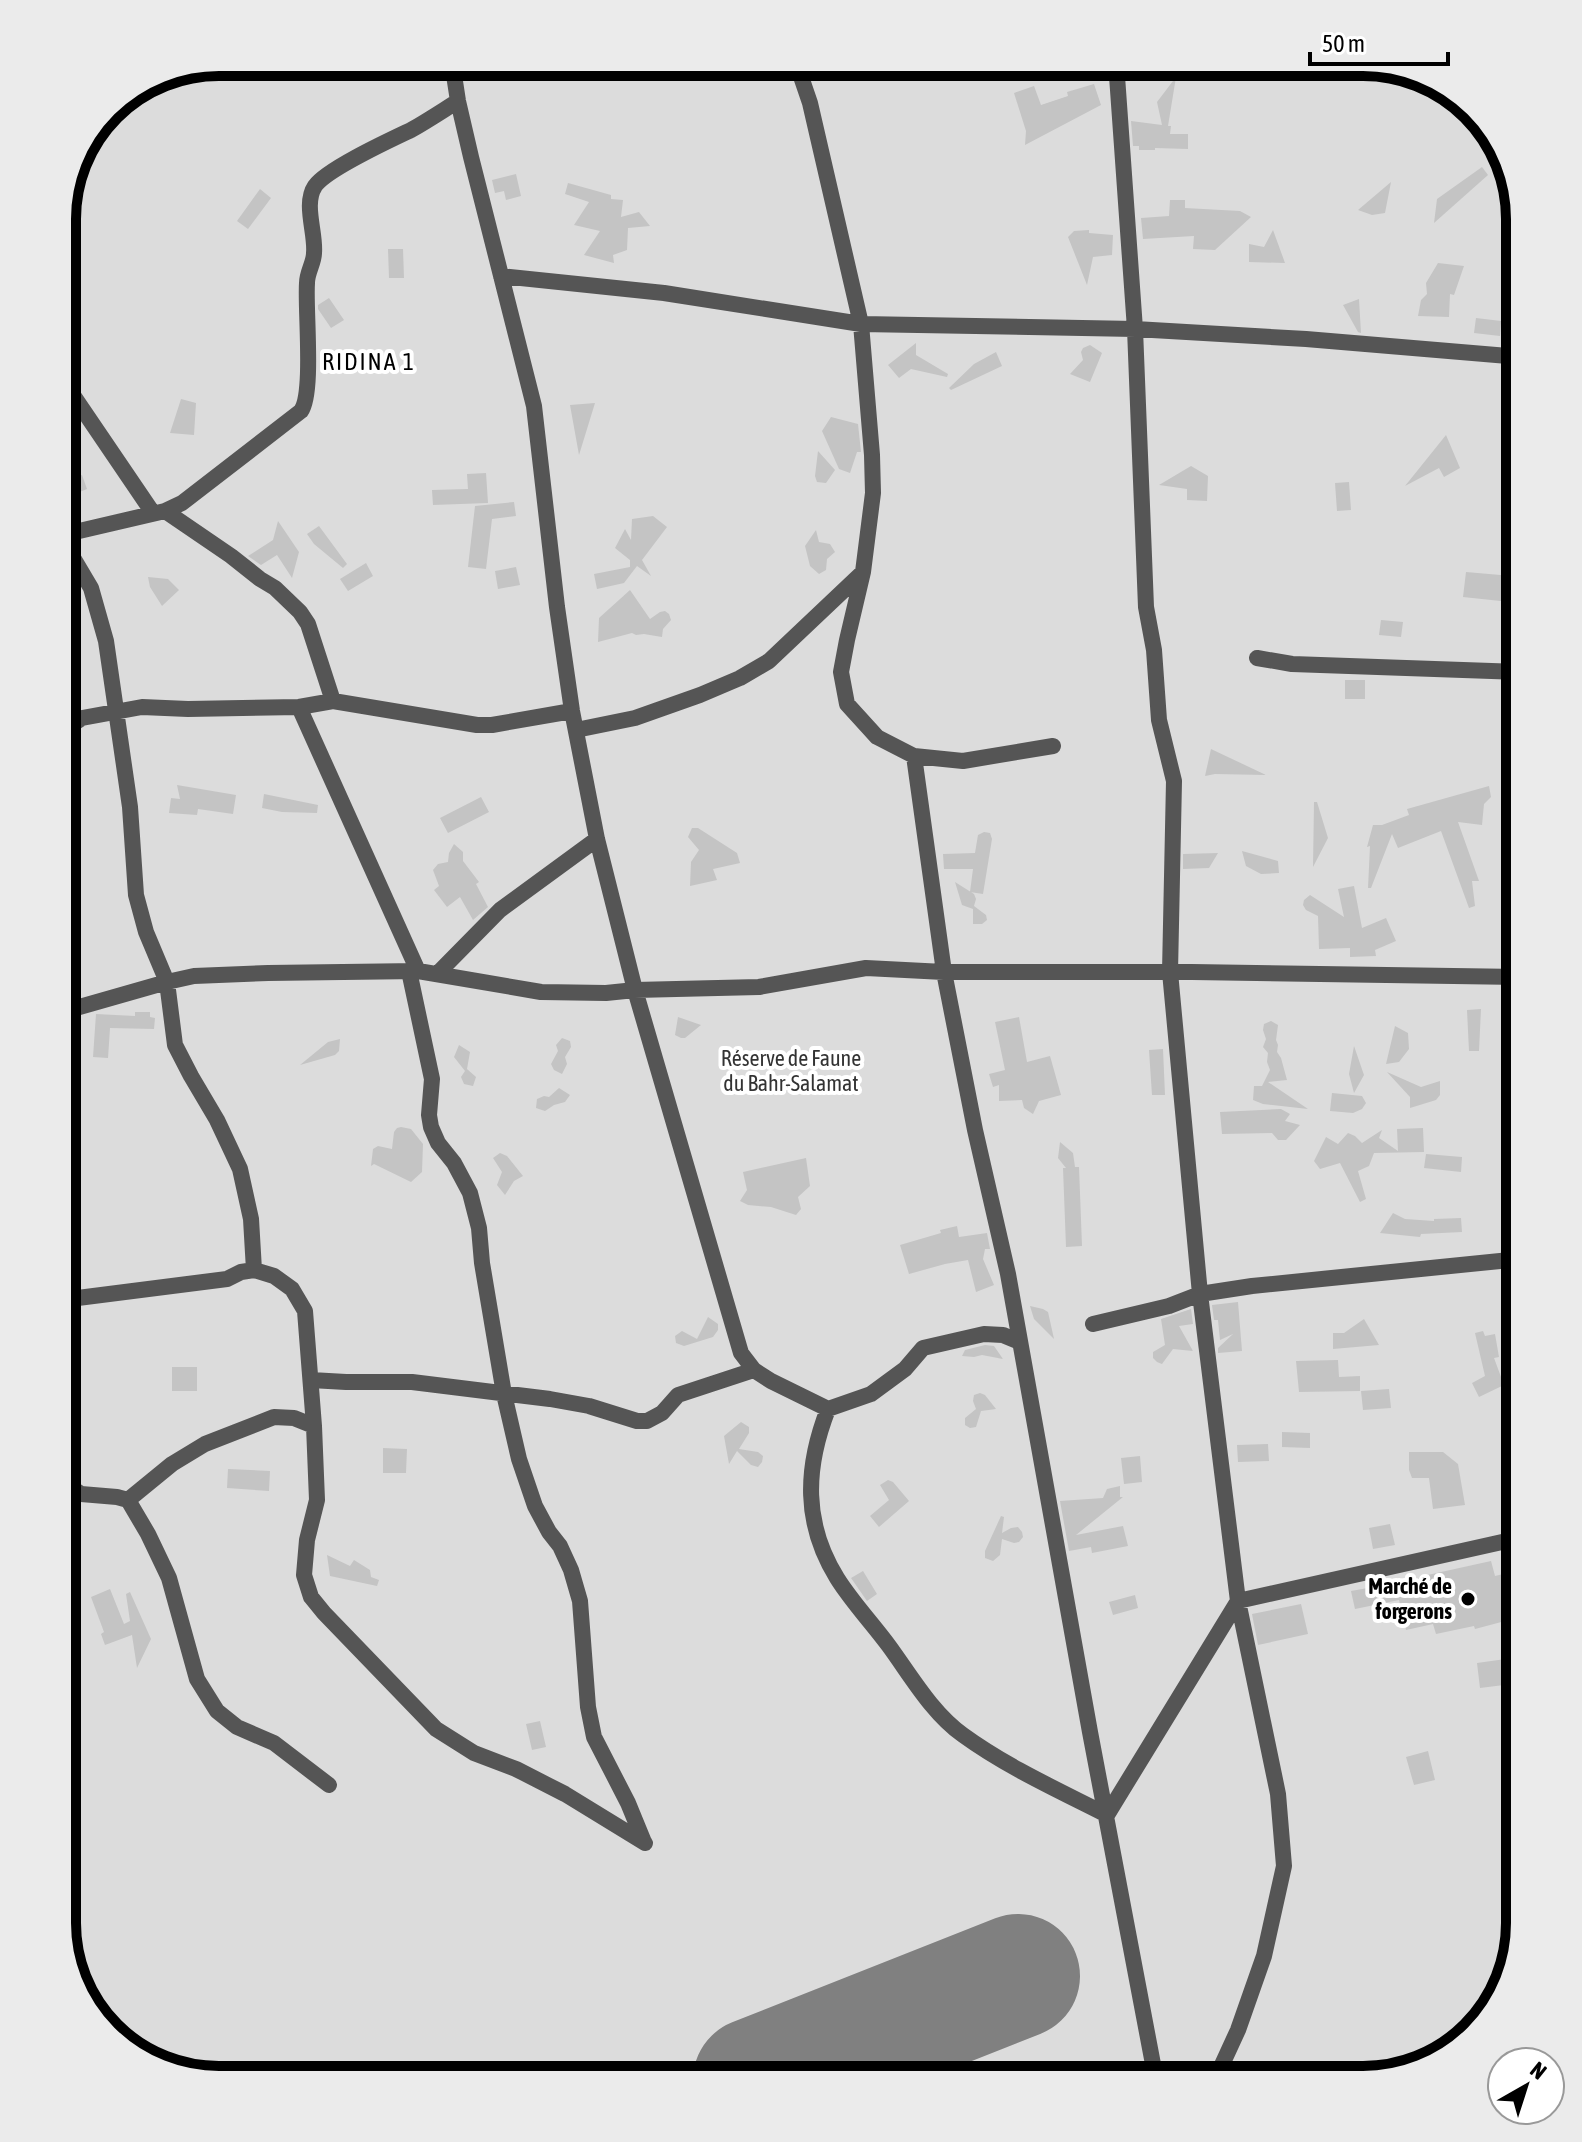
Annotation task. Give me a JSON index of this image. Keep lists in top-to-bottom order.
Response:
{
  "districts": ["RIDINA 1"],
  "parks": ["Réserve de Faune du Bahr-Salamat"],
  "places": ["Marché de forgerons"],
  "scale_bar": "50 m",
  "north": "top right"
}
